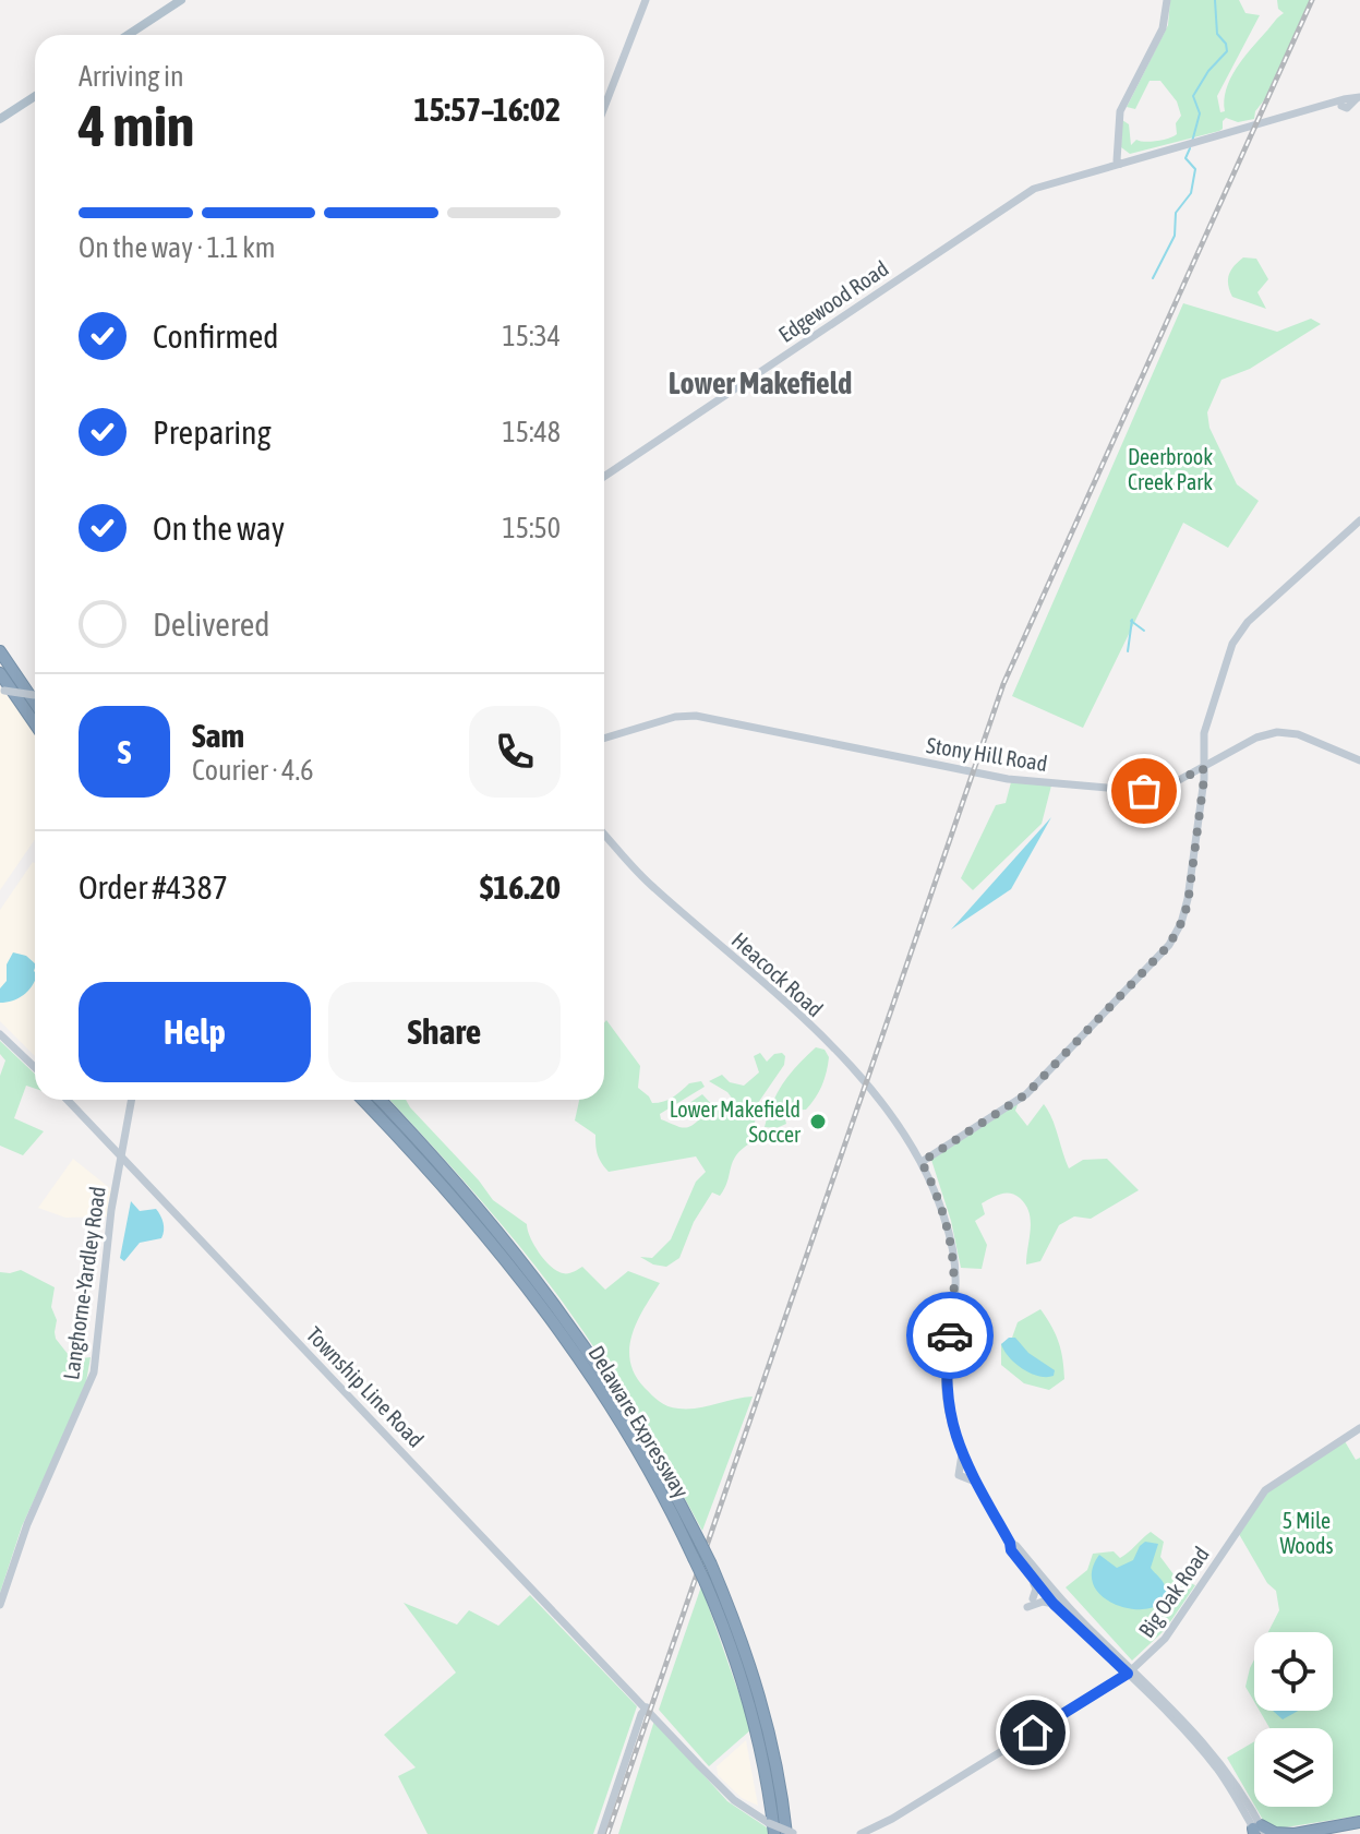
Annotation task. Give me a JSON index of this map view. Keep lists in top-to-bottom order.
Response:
{
  "streets": {
    "highway": ["Delaware Expressway"],
    "street": [
      "Edgewood Road",
      "Stony Hill Road",
      "Heacock Road",
      "Langhorne-Yardley Road",
      "Township Line Road",
      "Big Oak Road"
    ]
  },
  "crossings": [
    ["Langhorne-Yardley Road", "Township Line Road"],
    ["Township Line Road", "Delaware Expressway"]
  ],
  "districts": ["Lower Makefield"],
  "parks": ["Deerbrook Creek Park", "5 Mile Woods"],
  "places": ["Lower Makefield Soccer"],
  "page": {
    "heading": ["4 min", "Arriving in", "15:57–16:02"],
    "panel": [
      "Sam",
      "Courier · 4.6",
      "Order #4387",
      "$16.20"
    ],
    "bar": "On the way · 1.1 km",
    "list": [
      ["Confirmed", "15:34"],
      ["Preparing", "15:48"],
      ["On the way", "15:50"],
      "Delivered"
    ],
    "round": "S",
    "buttons": ["Help", "Share"]
  }
}
